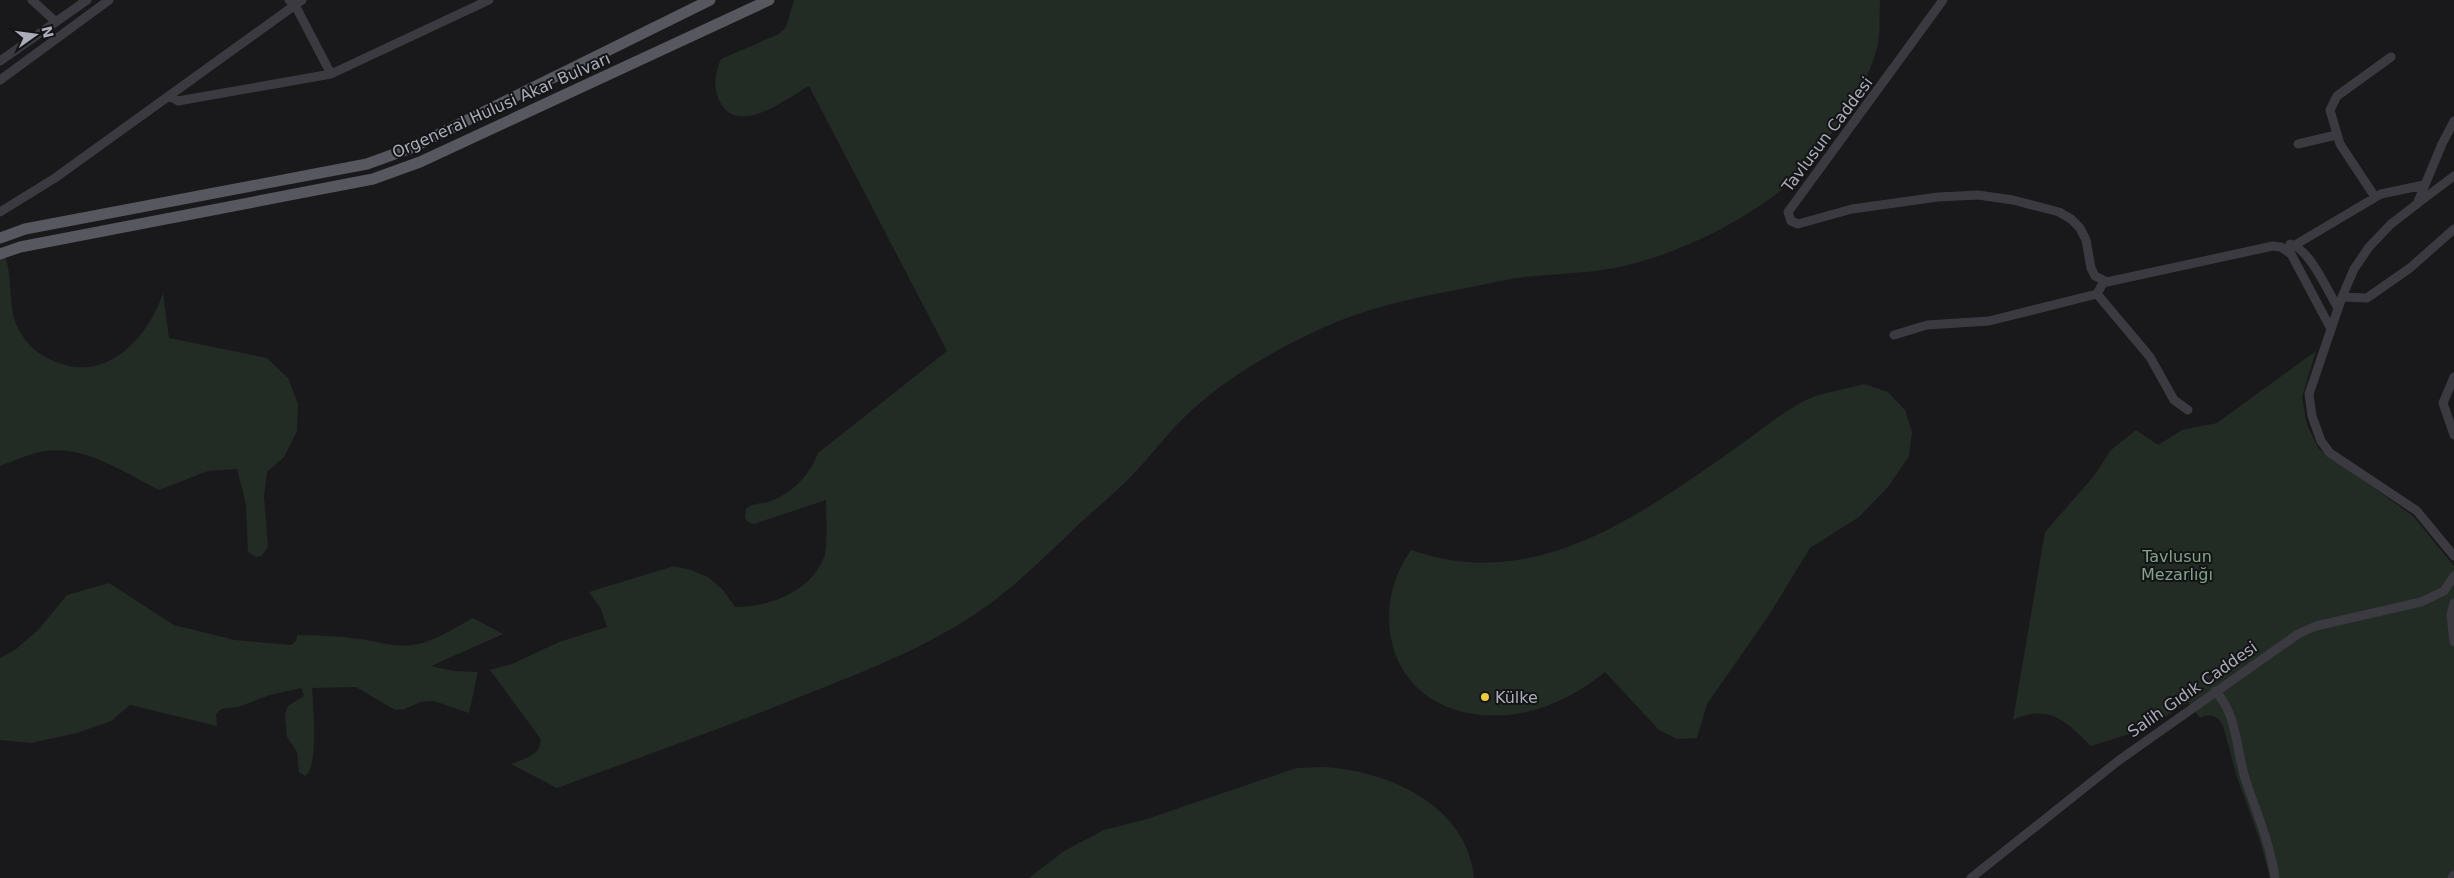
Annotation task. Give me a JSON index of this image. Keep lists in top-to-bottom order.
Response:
{
  "streets": {
    "main road": ["Orgeneral Hulusi Akar Bulvarı"],
    "street": ["Tavlusun Caddesi", "Salih Gıdık Caddesi"]
  },
  "parks": ["Tavlusun Mezarlığı"],
  "places": ["Külke"],
  "north": "right"
}
